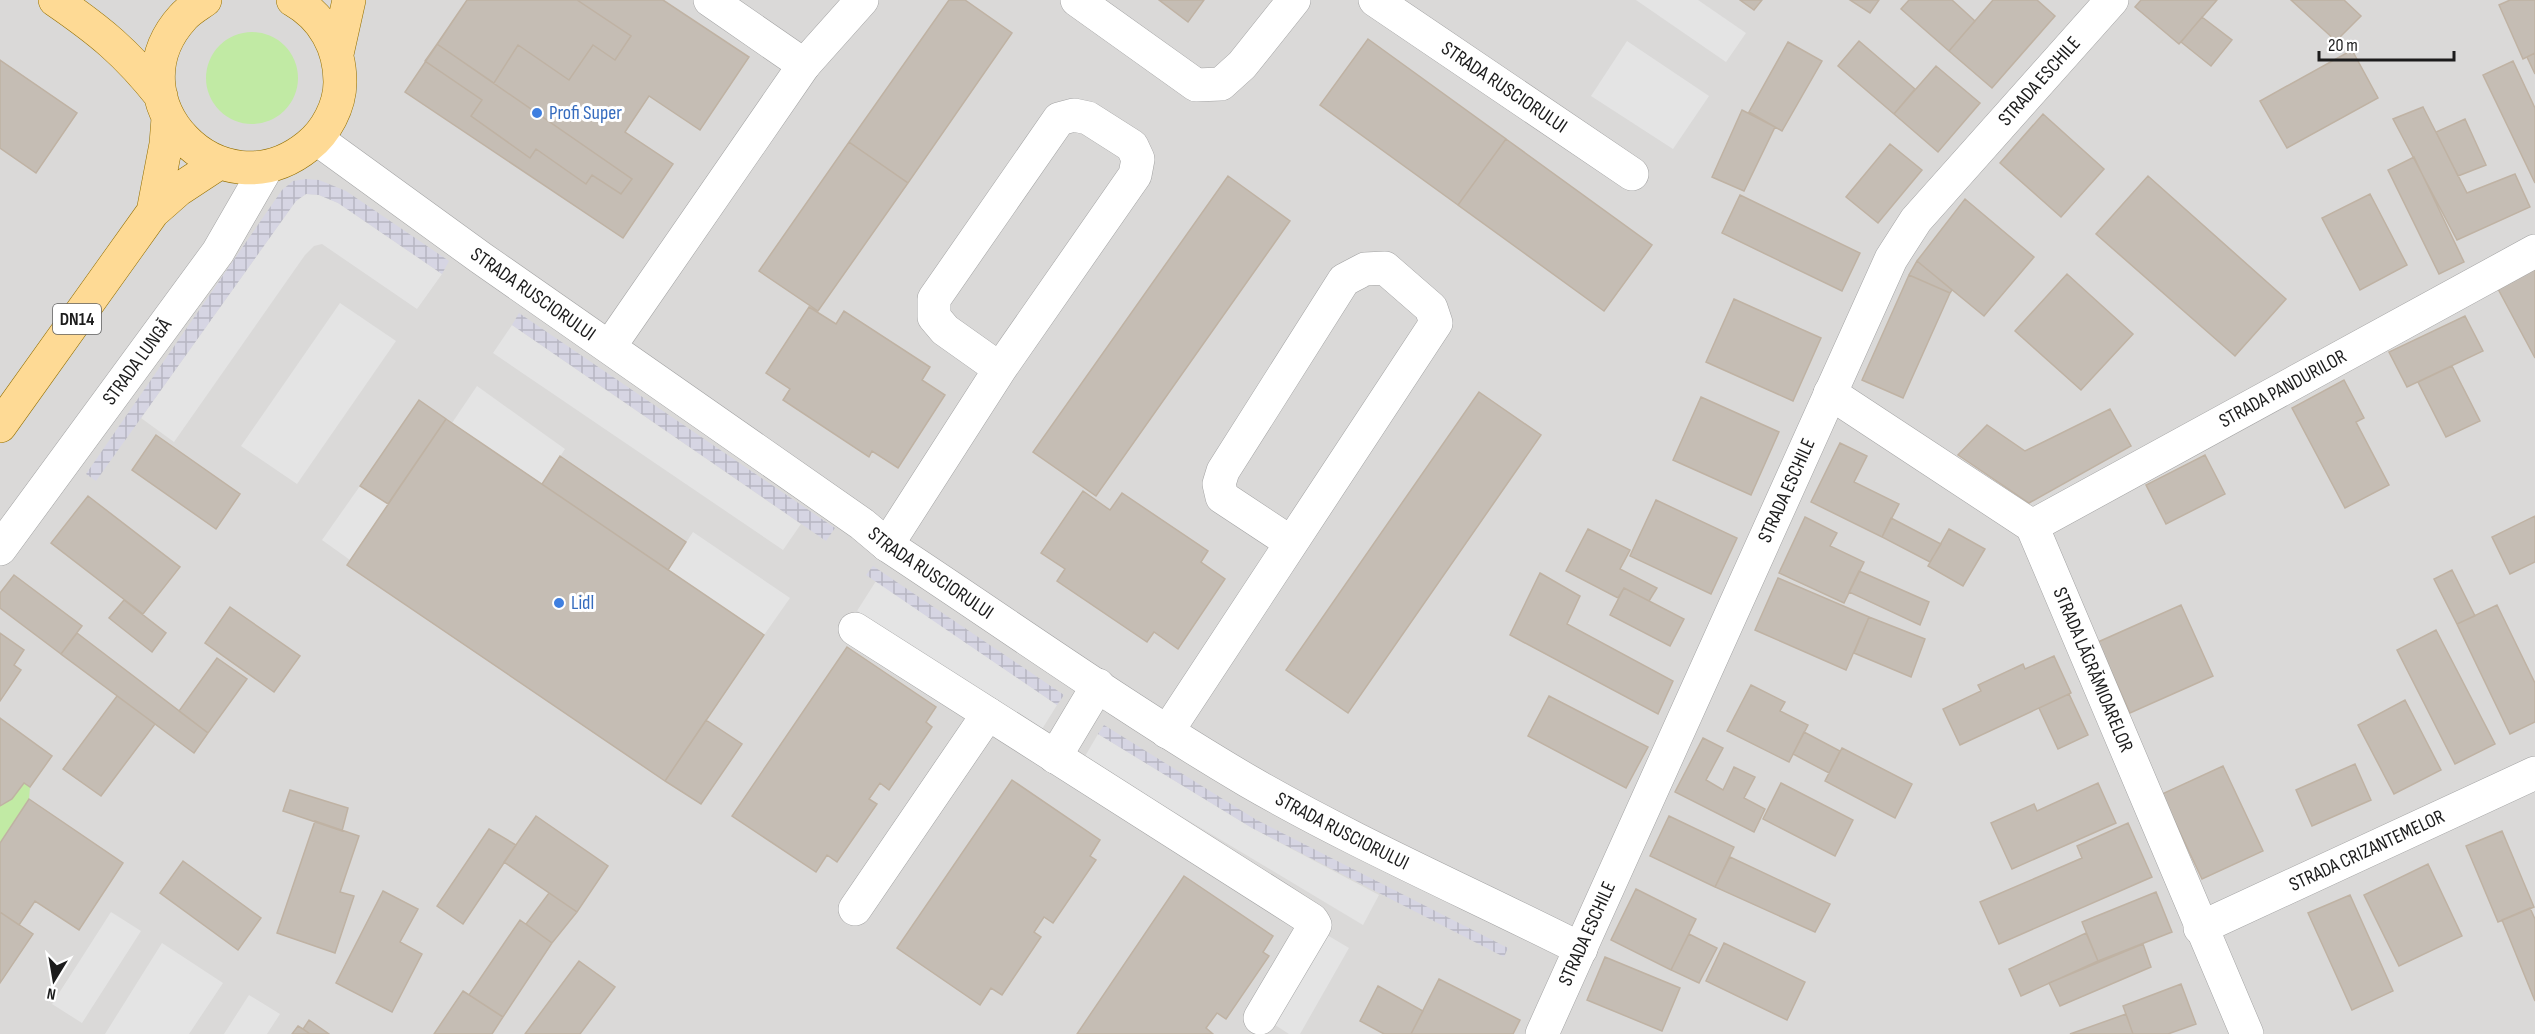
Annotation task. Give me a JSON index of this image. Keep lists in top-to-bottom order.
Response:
{
  "streets": {
    "main road": ["DN14"],
    "street": [
      "STRADA ESCHILE",
      "STRADA RUSCIORULUI",
      "STRADA LUNGĂ",
      "STRADA PANDURILOR",
      "STRADA LĂCRĂMIOARELOR",
      "STRADA CRIZANTEMELOR"
    ]
  },
  "crossings": [
    ["STRADA ESCHILE", "STRADA RUSCIORULUI"],
    ["STRADA PANDURILOR", "STRADA LĂCRĂMIOARELOR"],
    ["STRADA LĂCRĂMIOARELOR", "STRADA CRIZANTEMELOR"]
  ],
  "places": ["Profi Super", "Lidl"],
  "scale_bar": "20 m",
  "north": "bottom"
}
